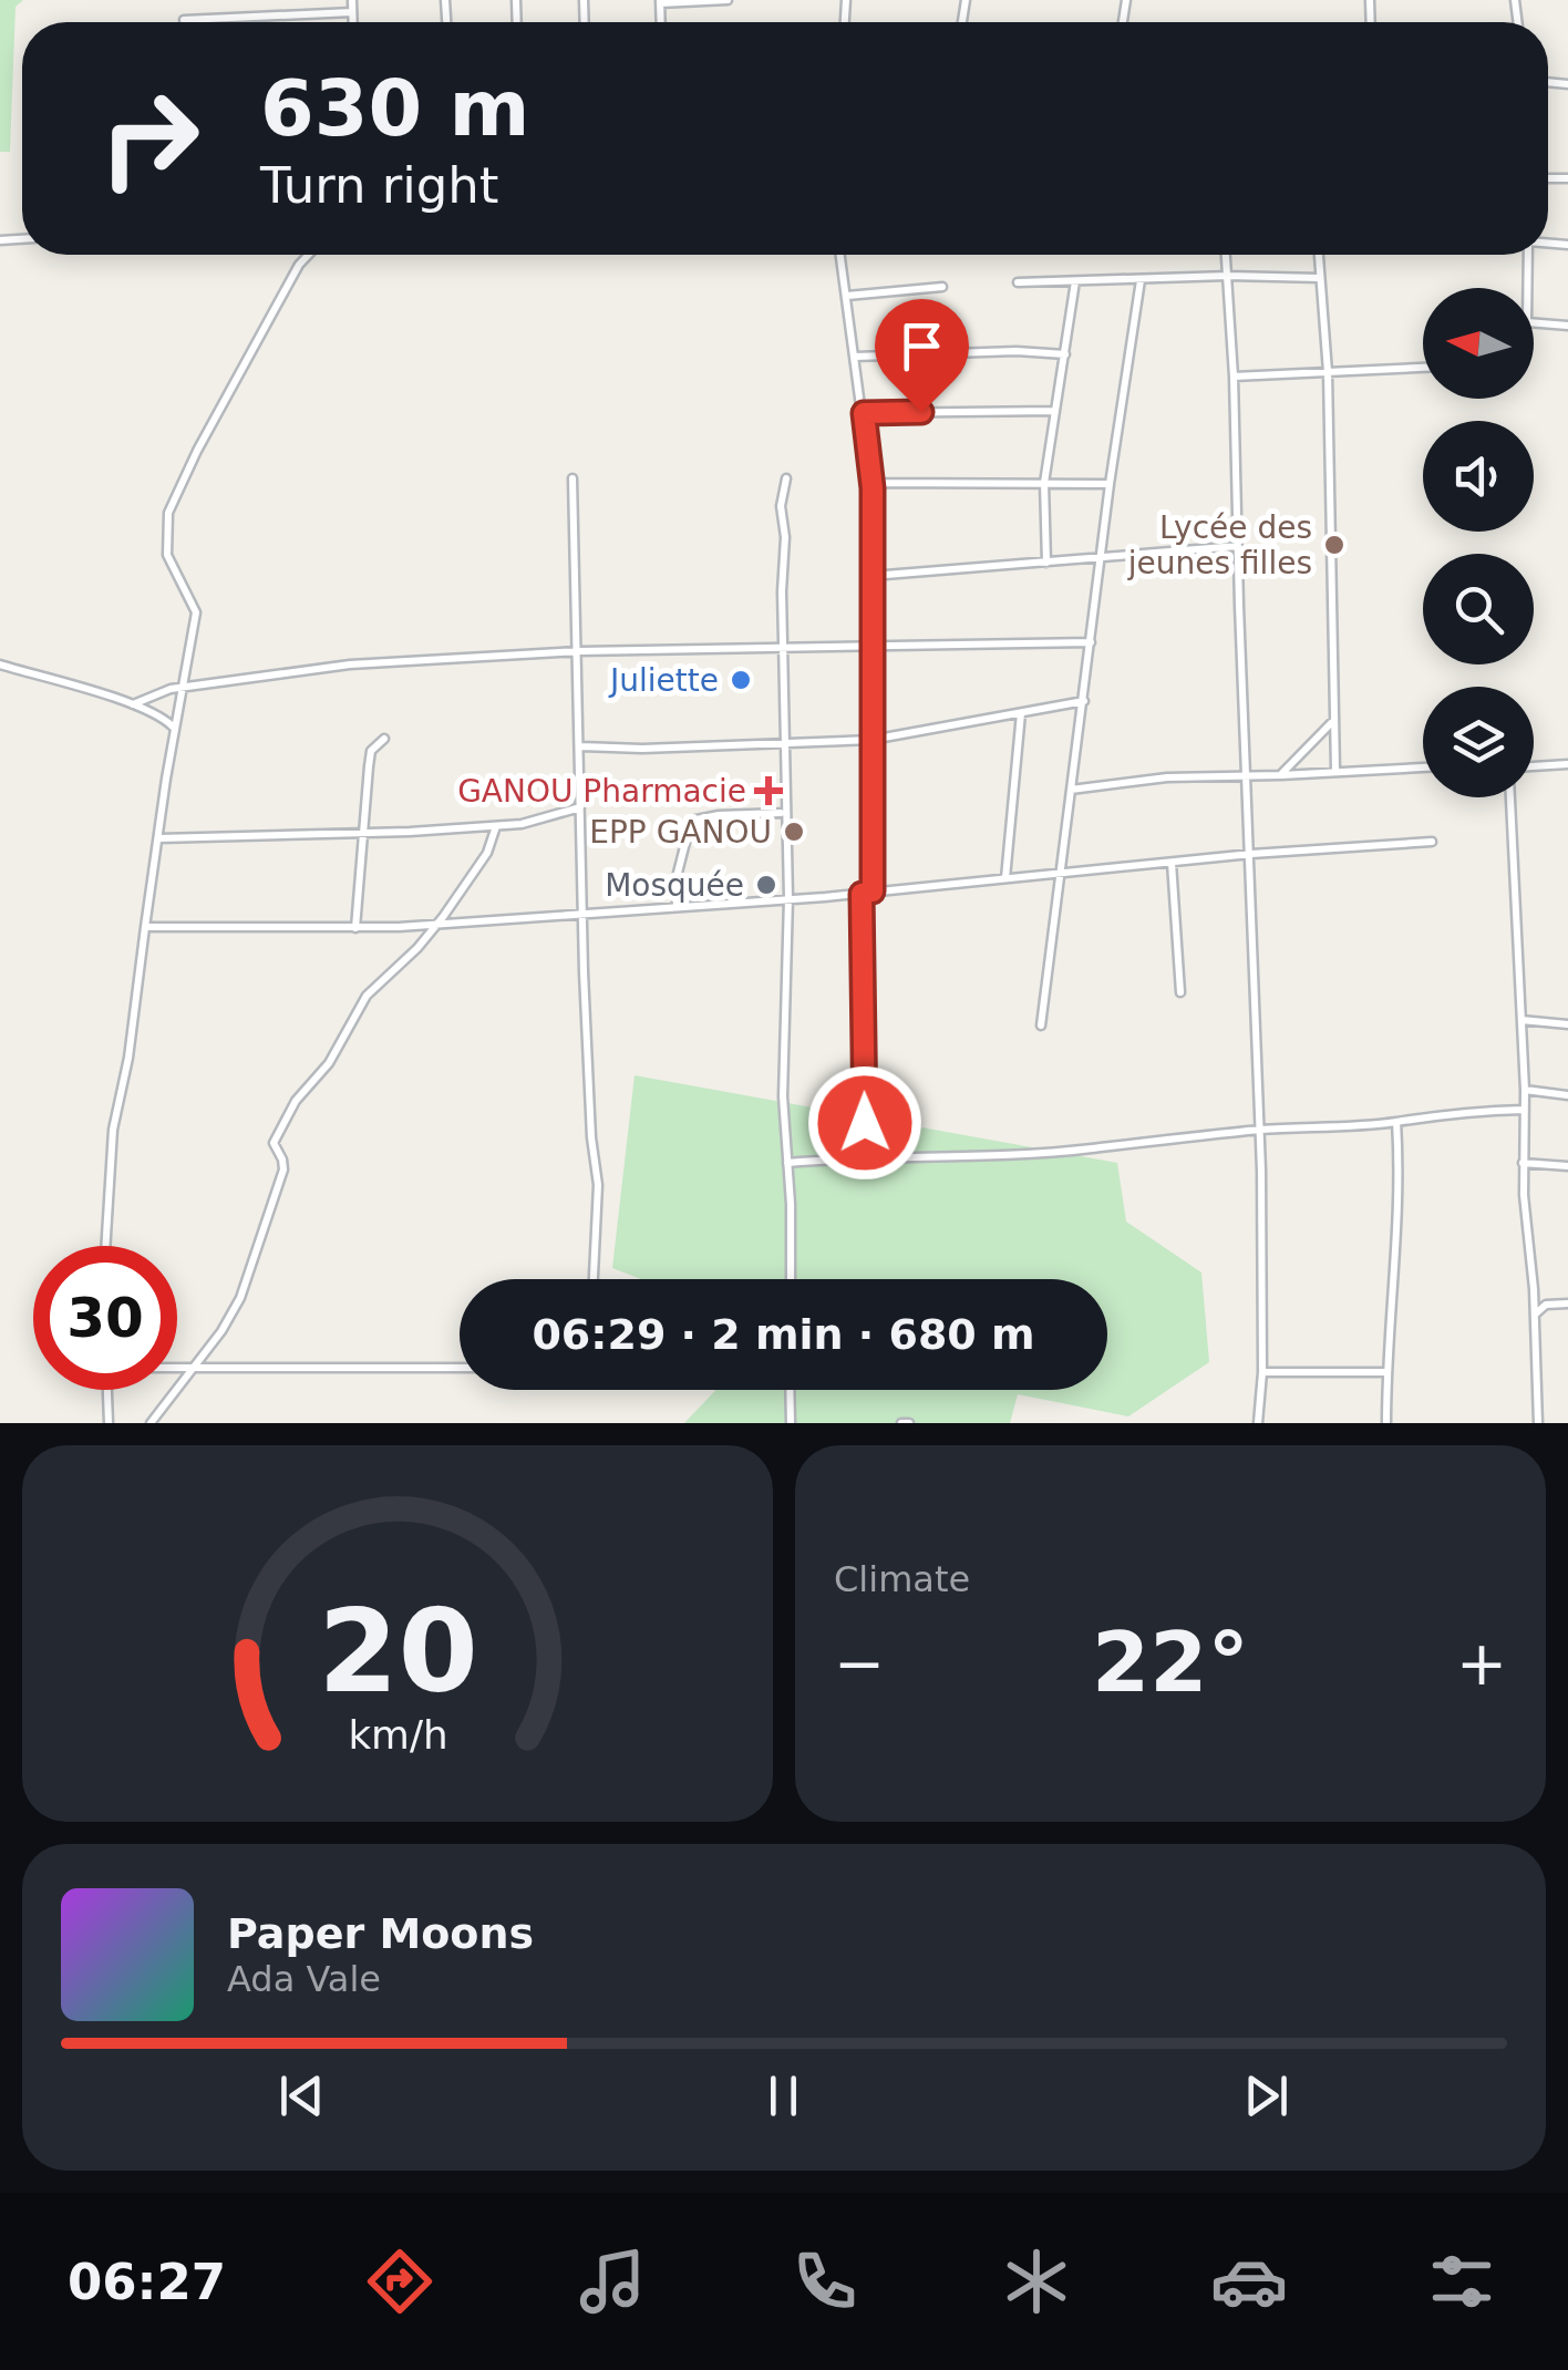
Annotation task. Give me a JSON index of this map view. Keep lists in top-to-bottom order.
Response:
{
  "places": {
    "other": [
      "Lycée des jeunes filles",
      "Juliette",
      "EPP GANOU",
      "Mosquée"
    ],
    "health": ["GANOU Pharmacie"]
  },
  "north": "left",
  "page": {
    "turn": ["630 m", "Turn right"],
    "limit": "30",
    "trip": "06:29 · 2 min · 680 m",
    "tile": "Climate",
    "heat": ["−", "22°", "+"],
    "song": ["Paper Moons", "Ada Vale"],
    "tabs": "06:27",
    "gauge": ["20", "km/h"]
  }
}
